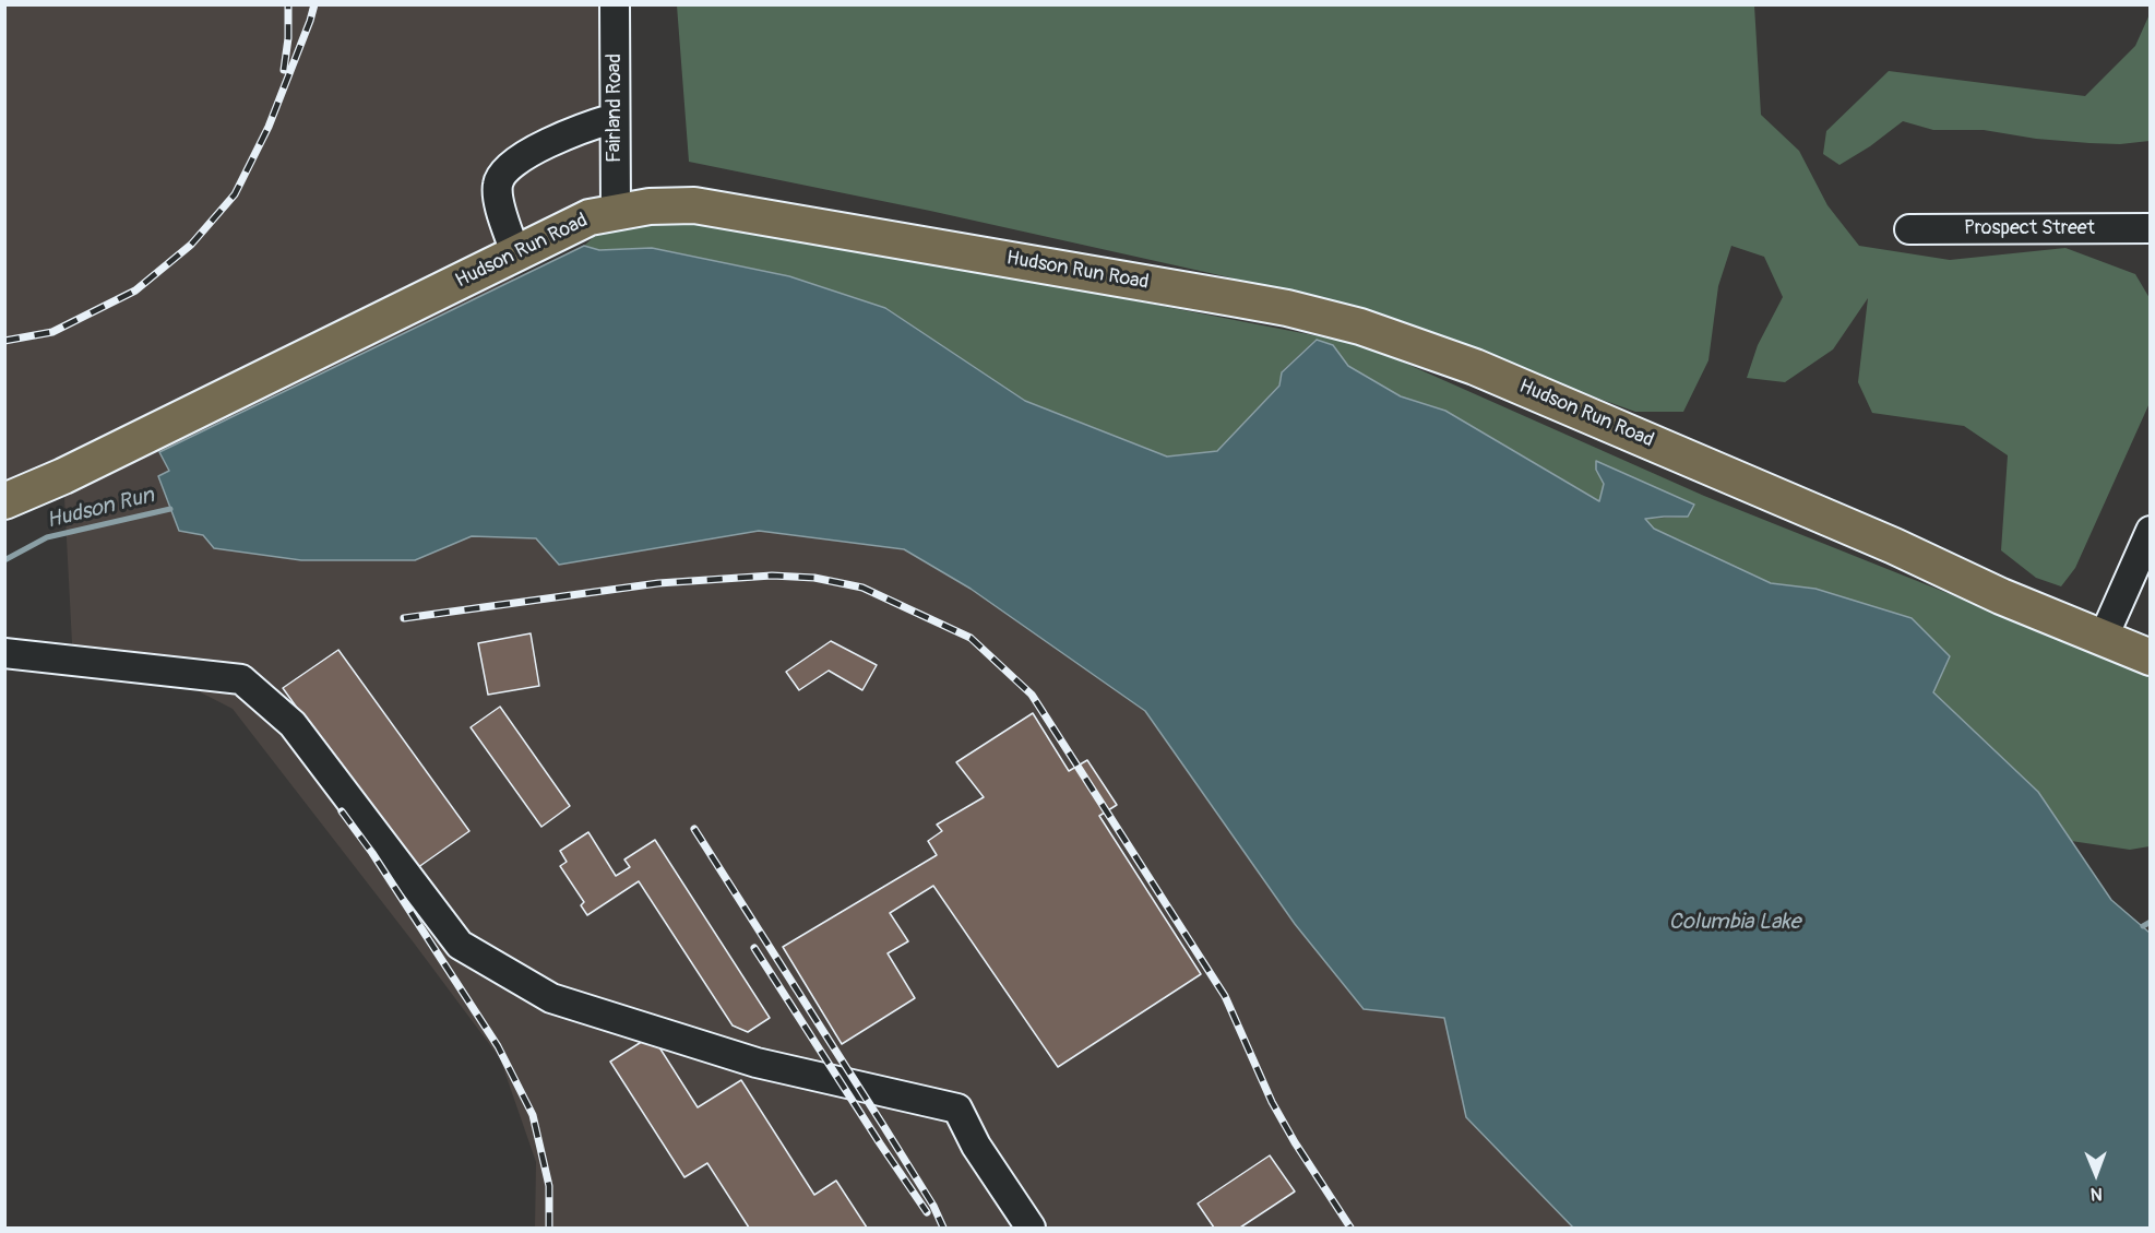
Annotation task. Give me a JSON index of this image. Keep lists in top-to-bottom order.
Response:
{
  "streets": {
    "main road": ["Hudson Run Road"],
    "street": ["Fairland Road", "Prospect Street"]
  },
  "crossings": [
    ["Fairland Road", "Hudson Run Road"]
  ],
  "water": ["Hudson Run", "Columbia Lake"],
  "north": "bottom"
}
